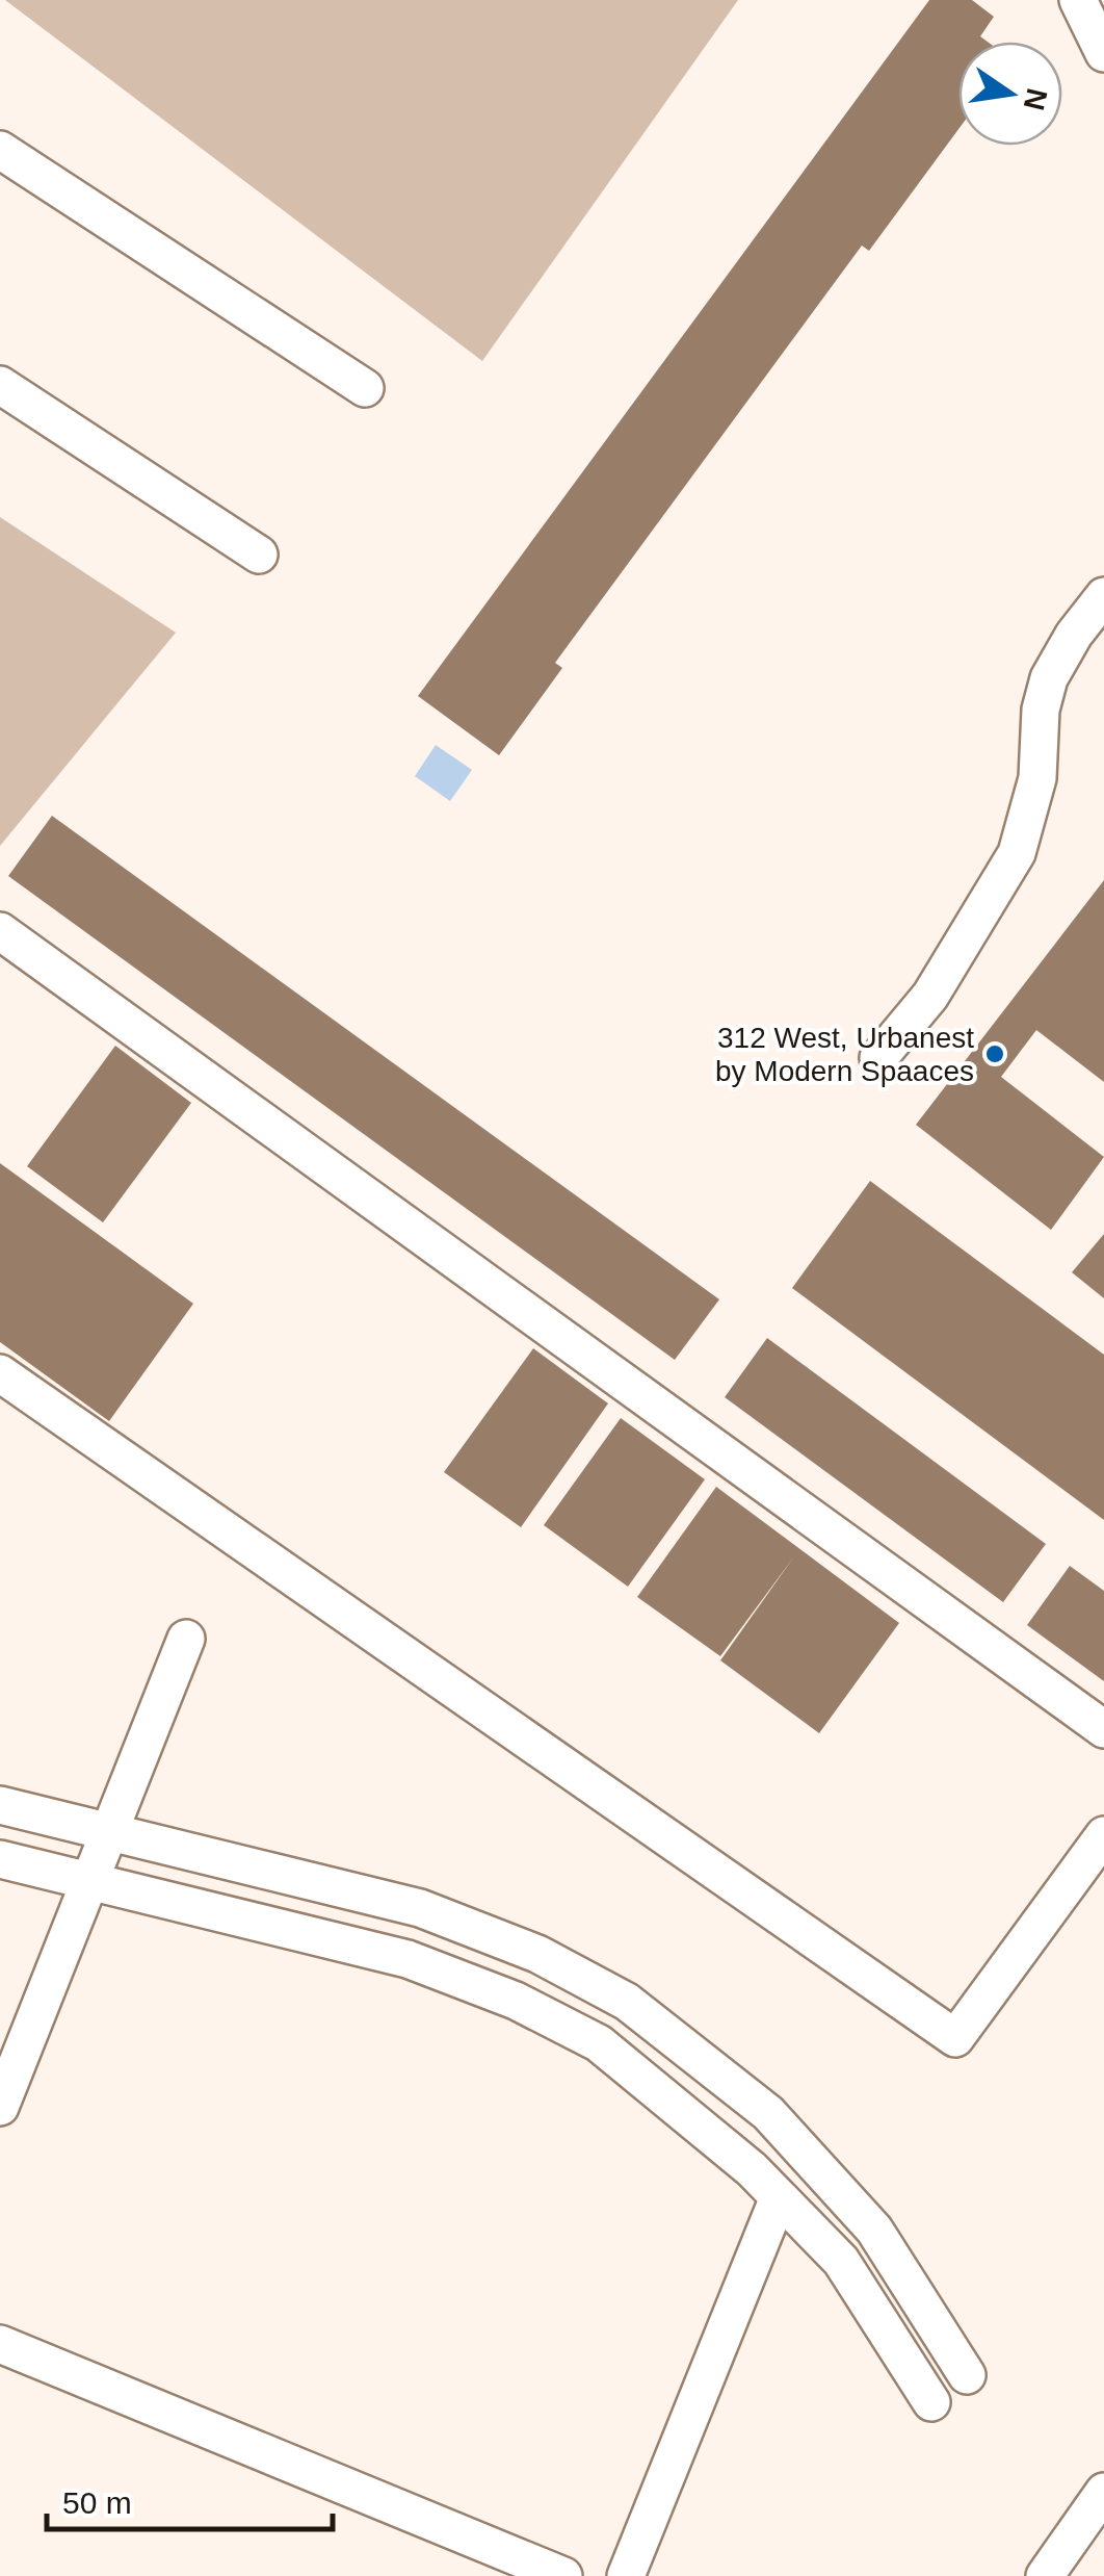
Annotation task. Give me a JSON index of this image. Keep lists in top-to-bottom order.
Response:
{
  "places": ["312 West, Urbanest by Modern Spaaces"],
  "scale_bar": "50 m",
  "north": "right"
}
